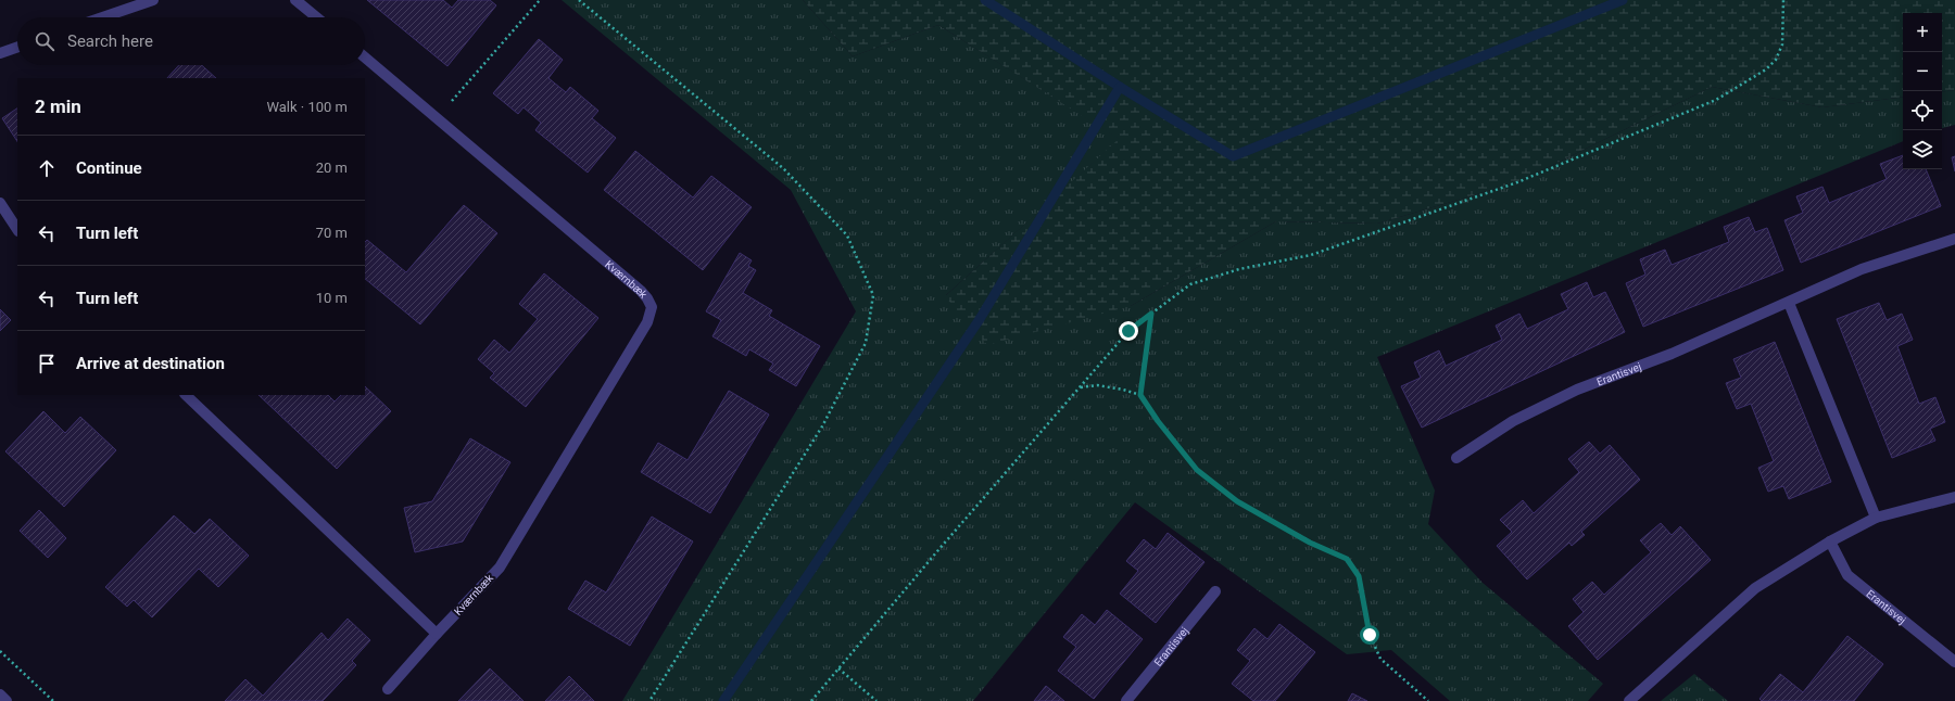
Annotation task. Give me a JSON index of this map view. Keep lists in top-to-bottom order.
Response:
{
  "streets": {
    "street": ["Kværnbæk", "Erantisvej"]
  },
  "page": {
    "map_buttons": ["+", "−"],
    "search": "Search here",
    "heading": ["2 min", "Walk · 100 m"],
    "list": [
      ["Continue", "20 m"],
      ["Turn left", "70 m"],
      ["Turn left", "10 m"],
      "Arrive at destination"
    ]
  }
}
